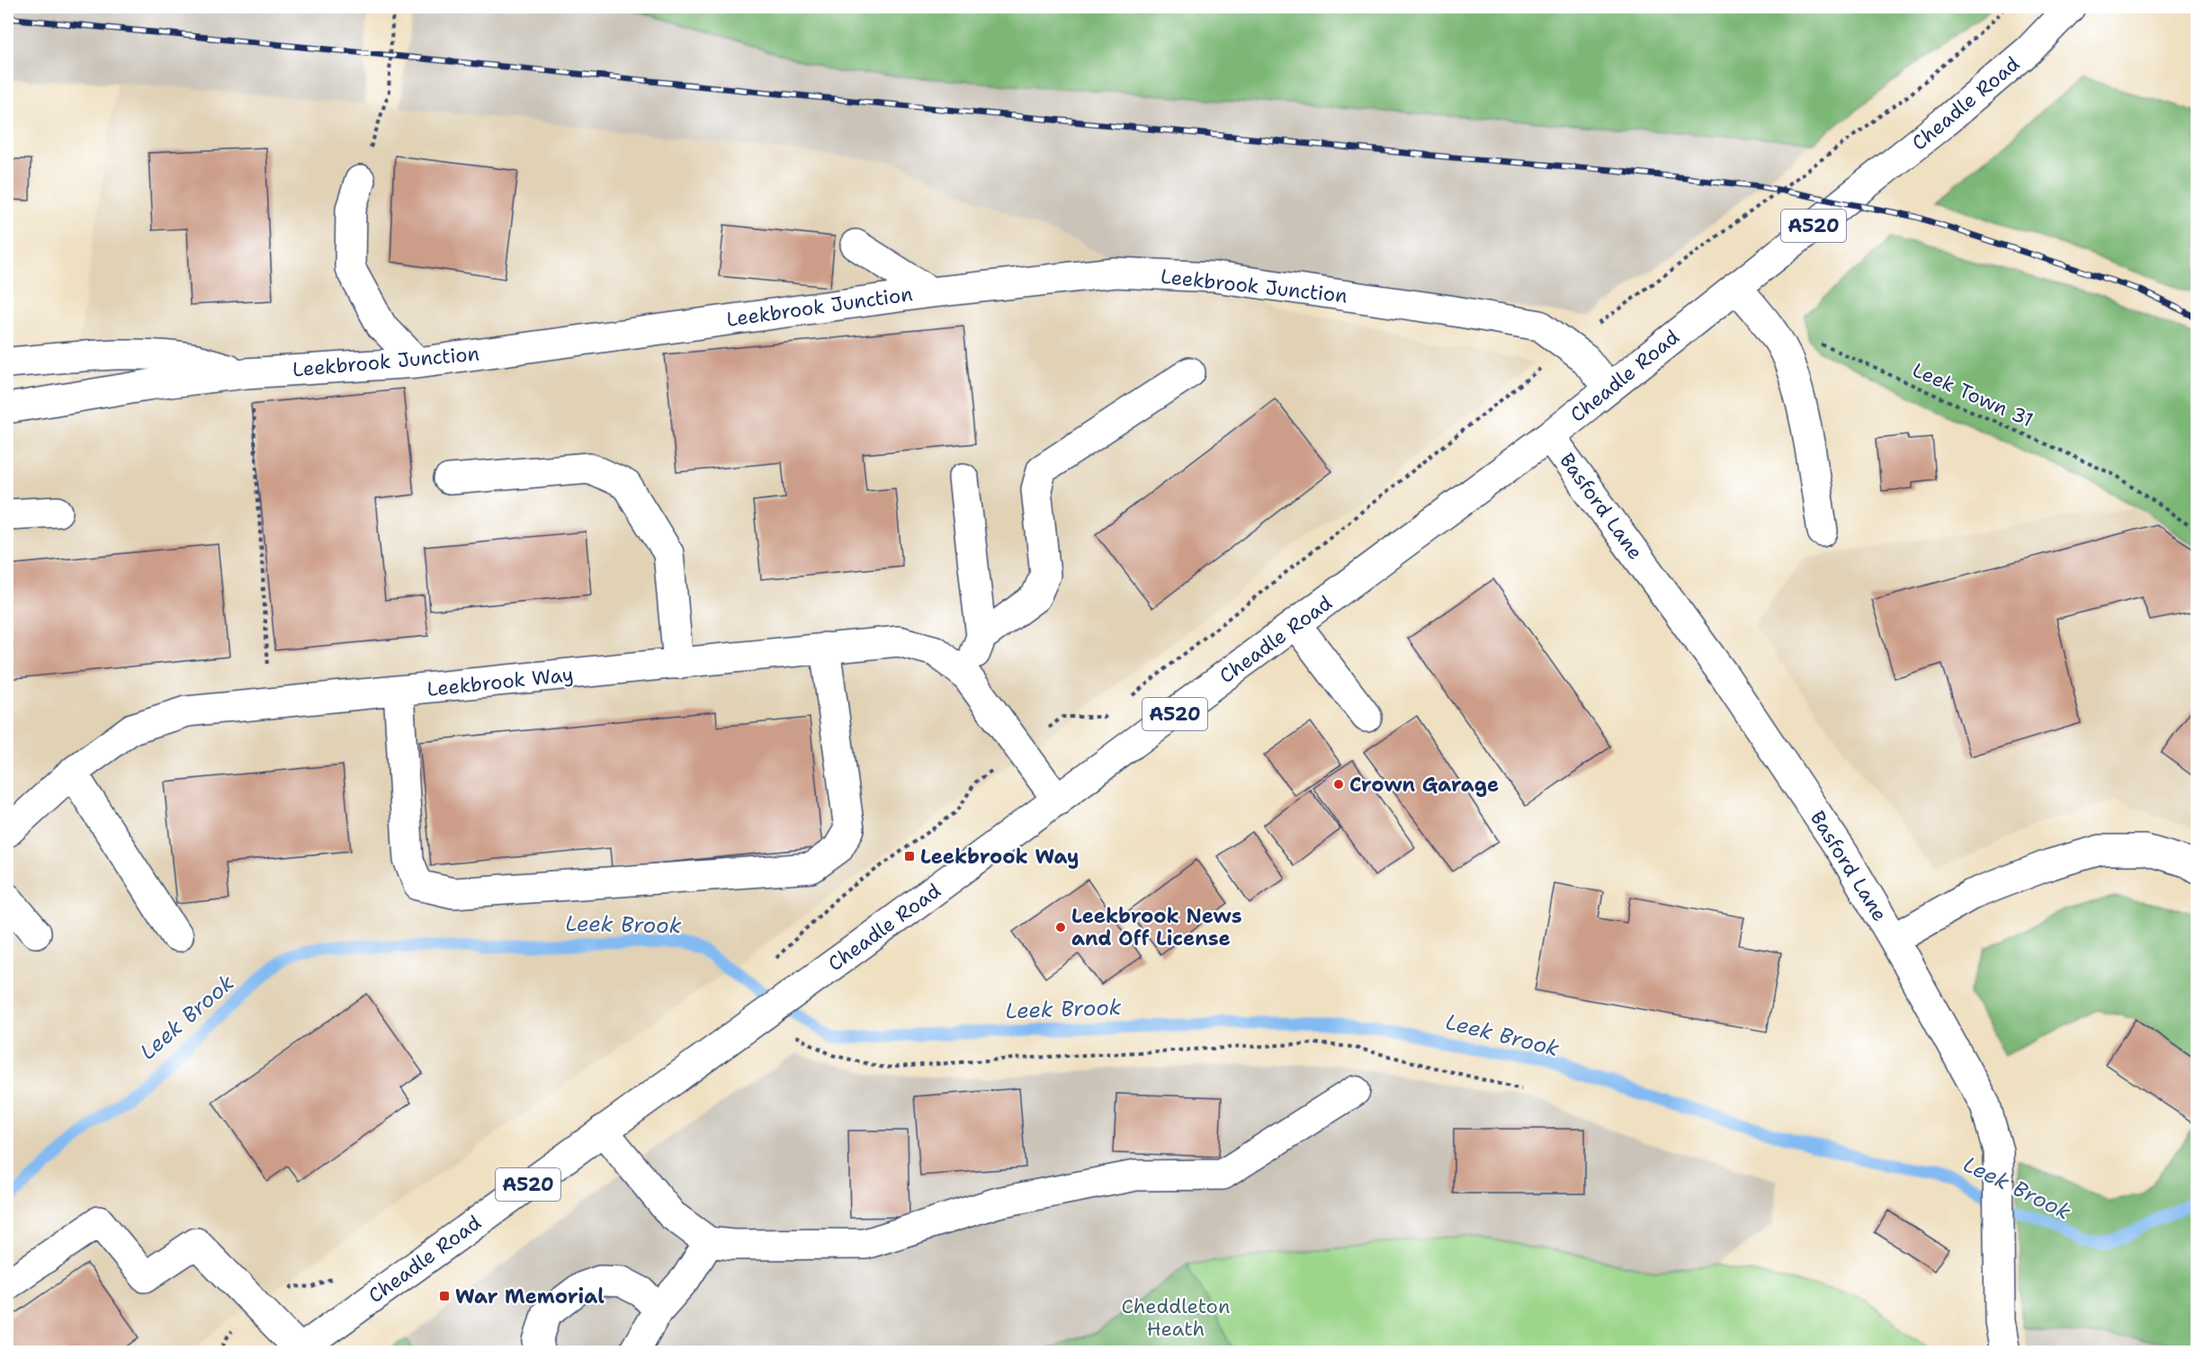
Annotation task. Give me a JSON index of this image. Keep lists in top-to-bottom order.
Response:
{
  "streets": {
    "main road": [
      "Cheadle Road",
      "A520",
      "Leekbrook Junction",
      "Basford Lane",
      "Leekbrook Way"
    ],
    "path": ["Leek Town 31"]
  },
  "crossings": [
    ["Cheadle Road", "Leekbrook Junction"],
    ["Cheadle Road", "Basford Lane"],
    ["Cheadle Road", "Leekbrook Way"]
  ],
  "water": ["Leek Brook"],
  "parks": ["Cheddleton Heath"],
  "places": {
    "other": ["Crown Garage", "Leekbrook News and Off License"],
    "transit": ["Leekbrook Way", "War Memorial"]
  }
}
